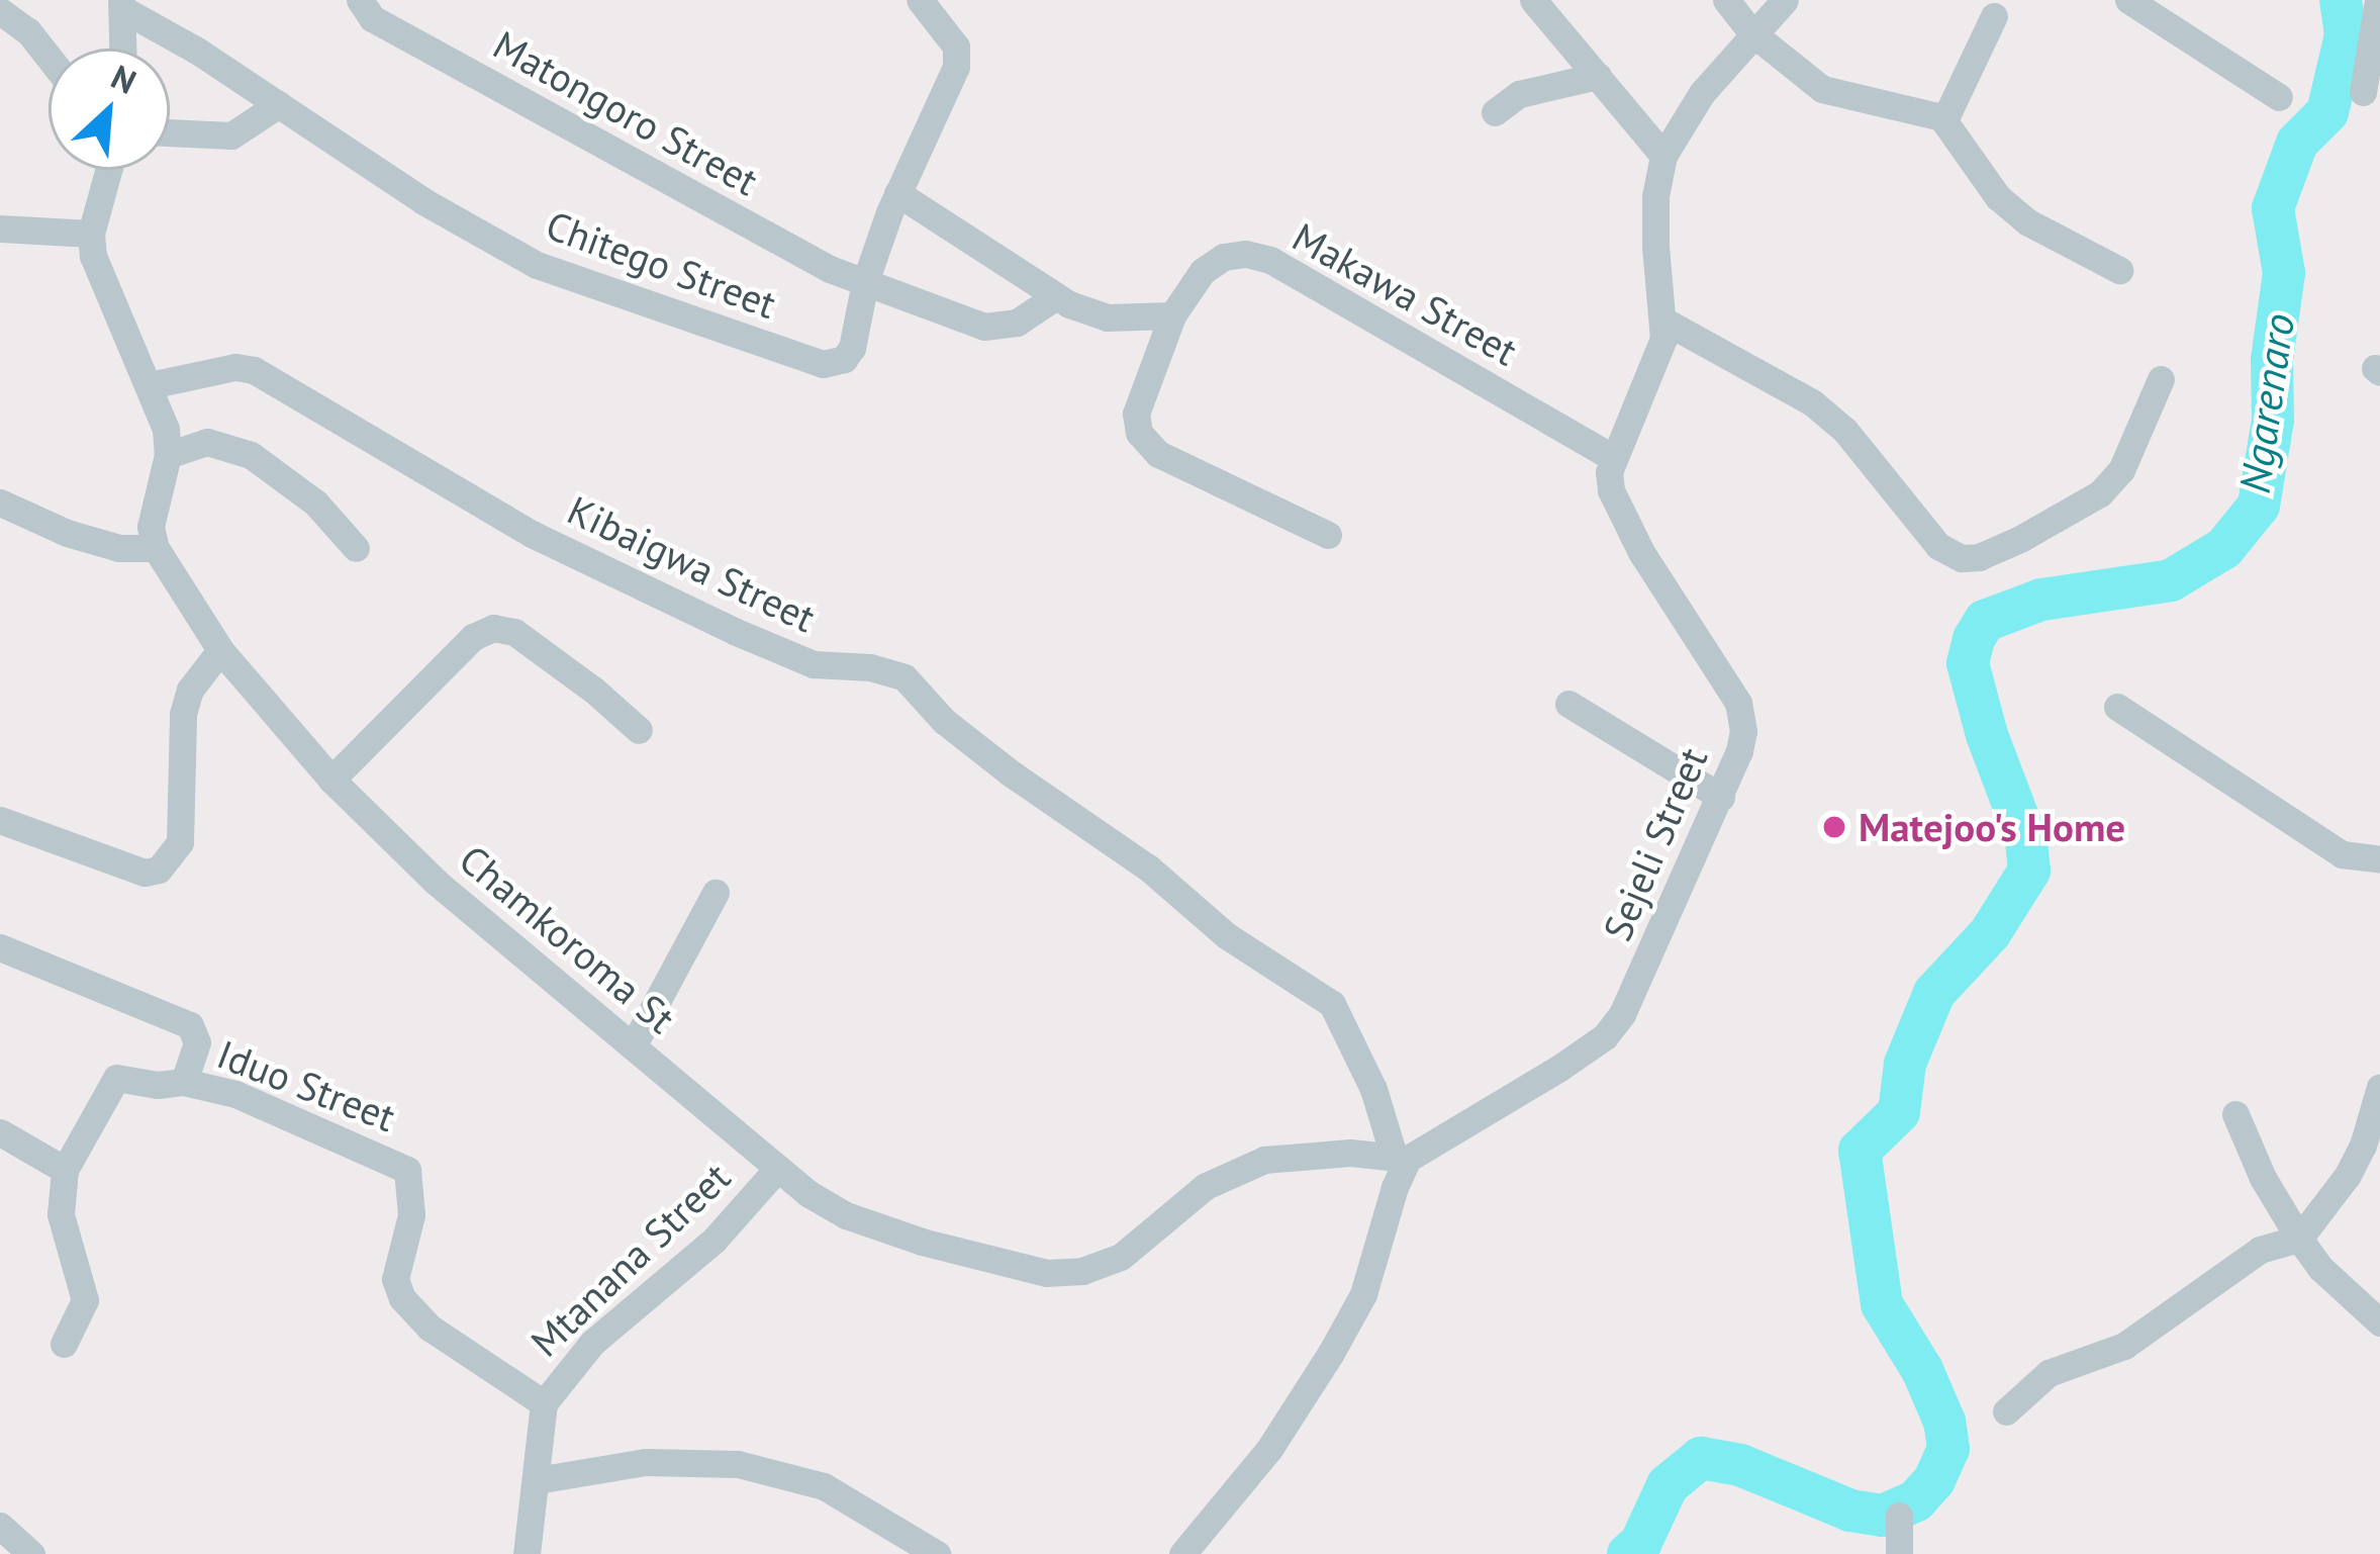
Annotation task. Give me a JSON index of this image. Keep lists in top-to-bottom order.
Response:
{
  "streets": {
    "street": [
      "Matongoro Street",
      "Chitego Street",
      "Makawa Street",
      "Kibaigwa Street",
      "Sejeli Street",
      "Chamkoroma St",
      "Iduo Street",
      "Mtanana Street"
    ]
  },
  "crossings": [
    ["Matongoro Street", "Chitego Street"],
    ["Makawa Street", "Sejeli Street"],
    ["Kibaigwa Street", "Sejeli Street"],
    ["Kibaigwa Street", "Chamkoroma St"],
    ["Sejeli Street", "Chamkoroma St"],
    ["Chamkoroma St", "Mtanana Street"],
    ["Iduo Street", "Mtanana Street"]
  ],
  "water": ["Ngarenaro"],
  "places": ["Matejoo's Home"],
  "north": "top right"
}
